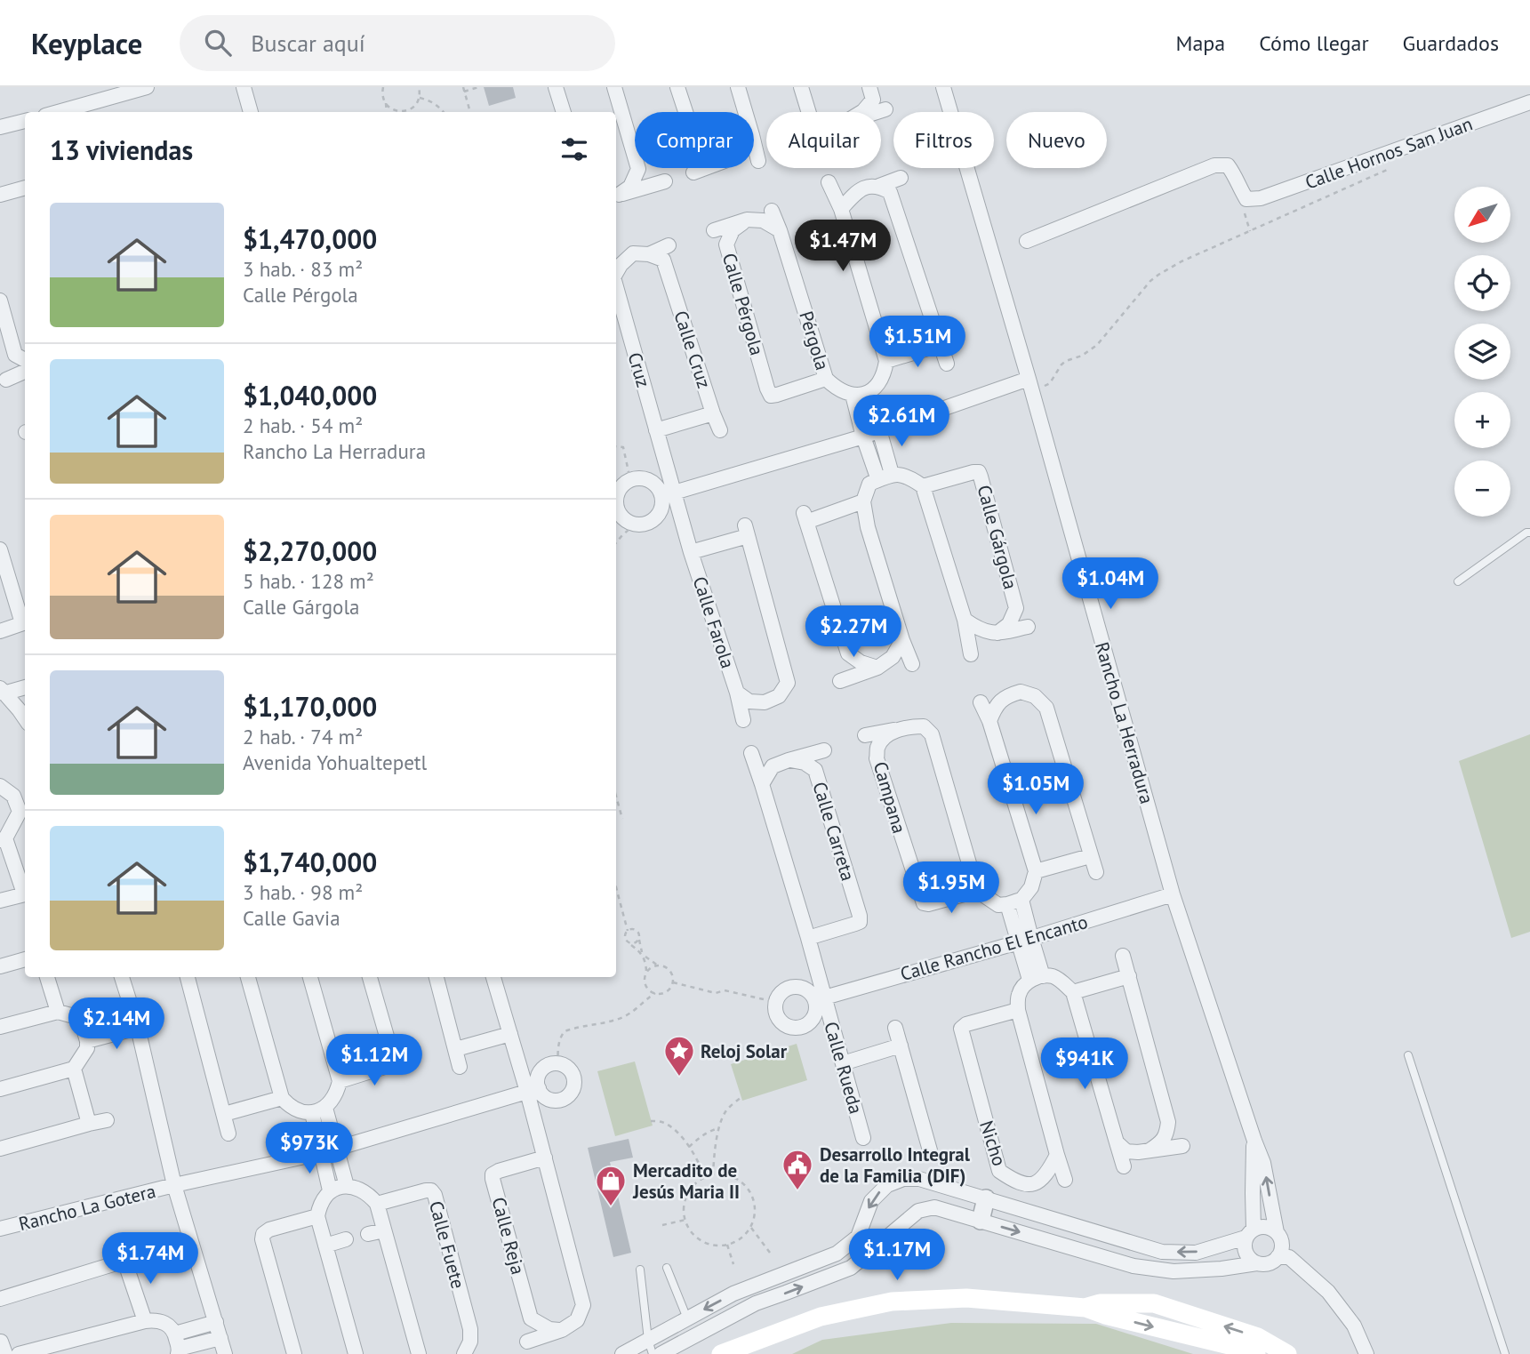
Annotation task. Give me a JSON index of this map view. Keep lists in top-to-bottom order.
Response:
{
  "streets": {
    "street": [
      "Calle Hornos San Juan",
      "Calle Pérgola",
      "Pérgola",
      "Calle Cruz",
      "Cruz",
      "Calle Gárgola",
      "Calle Farola",
      "Rancho La Herradura",
      "Campana",
      "Calle Carreta",
      "Calle Rancho El Encanto",
      "Calle Rueda",
      "Nicho",
      "Rancho La Gotera",
      "Calle Reja",
      "Calle Fuete"
    ]
  },
  "crossings": [
    ["Calle Pérgola", "Pérgola"],
    ["Calle Cruz", "Cruz"],
    ["Cruz", "Calle Farola"],
    ["Rancho La Herradura", "Calle Rancho El Encanto"],
    ["Calle Carreta", "Calle Rueda"],
    ["Calle Rancho El Encanto", "Calle Rueda"]
  ],
  "places": {
    "place": ["Reloj Solar"],
    "public building": ["Desarrollo Integral de la Familia (DIF)"],
    "shop": ["Mercadito de Jesús Maria II"]
  },
  "north": "bottom left",
  "page": {
    "header": "Keyplace",
    "search": "Buscar aquí",
    "nav": ["Mapa", "Cómo llegar", "Guardados"],
    "chip": [
      "Comprar",
      "Alquilar",
      "Filtros",
      "Nuevo"
    ],
    "heading": "13 viviendas",
    "map_buttons": ["+", "−"],
    "list": [
      {
        "name": "$1,470,000",
        "note": "3 hab. · 83 m² · Calle Pérgola"
      },
      {
        "name": "$1,040,000",
        "note": "2 hab. · 54 m² · Rancho La Herradura"
      },
      {
        "name": "$2,270,000",
        "note": "5 hab. · 128 m² · Calle Gárgola"
      },
      {
        "name": "$1,170,000",
        "note": "2 hab. · 74 m² · Avenida Yohualtepetl"
      },
      {
        "name": "$1,740,000",
        "note": "3 hab. · 98 m² · Calle Gavia"
      }
    ],
    "price": [
      "$1.47M",
      "$1.51M",
      "$2.61M",
      "$1.04M",
      "$2.27M",
      "$1.05M",
      "$1.95M",
      "$2.14M",
      "$1.12M",
      "$941K",
      "$973K",
      "$1.17M",
      "$1.74M"
    ]
  }
}
